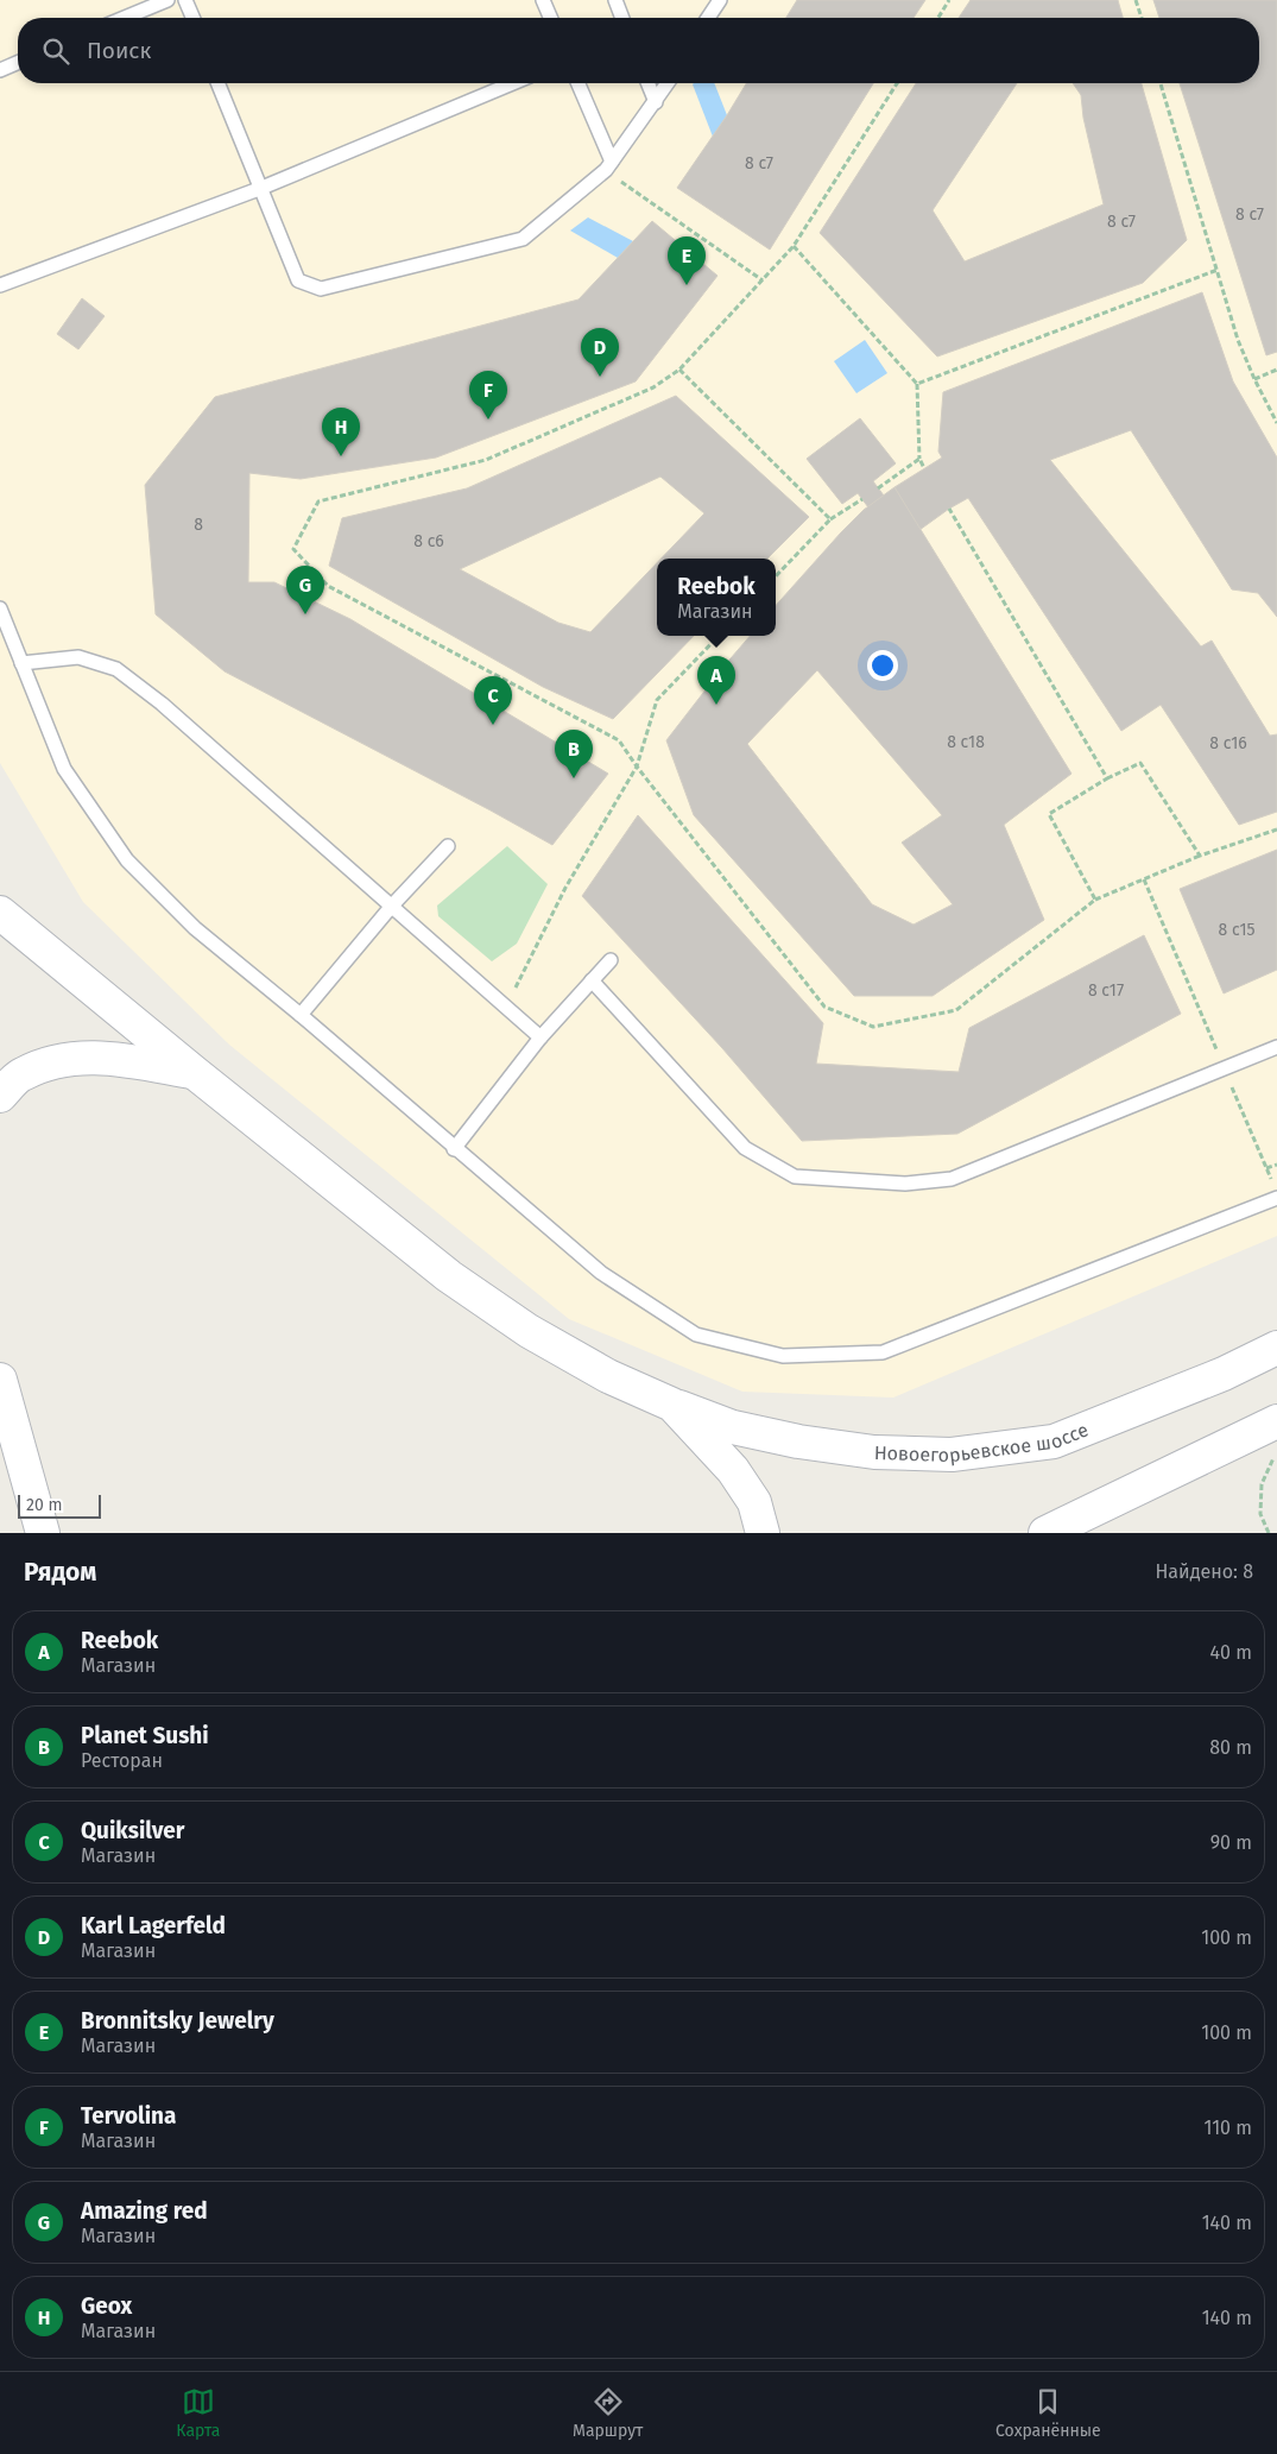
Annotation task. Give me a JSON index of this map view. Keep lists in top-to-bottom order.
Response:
{
  "streets": {
    "main road": ["Новоегорьевское шоссе"]
  },
  "house_numbers": [
    "8 с7",
    "8 с7",
    "8 с7",
    "8",
    "8 c6",
    "8 с18",
    "8 с16",
    "8 с15",
    "8 с17"
  ],
  "scale_bar": "20 m",
  "page": {
    "search": "Поиск",
    "pins": [
      "E",
      "D",
      "F",
      "H",
      "G",
      "A",
      "C",
      "B"
    ],
    "popup": ["Reebok", "Магазин"],
    "scale": "20 m",
    "heading": ["Рядом", "Найдено: 8"],
    "list": [
      {
        "mark": "A",
        "name": "Reebok",
        "note": "Магазин",
        "value": "40 m"
      },
      {
        "mark": "B",
        "name": "Planet Sushi",
        "note": "Ресторан",
        "value": "80 m"
      },
      {
        "mark": "C",
        "name": "Quiksilver",
        "note": "Магазин",
        "value": "90 m"
      },
      {
        "mark": "D",
        "name": "Karl Lagerfeld",
        "note": "Магазин",
        "value": "100 m"
      },
      {
        "mark": "E",
        "name": "Bronnitsky Jewelry",
        "note": "Магазин",
        "value": "100 m"
      },
      {
        "mark": "F",
        "name": "Tervolina",
        "note": "Магазин",
        "value": "110 m"
      },
      {
        "mark": "G",
        "name": "Amazing red",
        "note": "Магазин",
        "value": "140 m"
      },
      {
        "mark": "H",
        "name": "Geox",
        "note": "Магазин",
        "value": "140 m"
      }
    ],
    "nav": ["Карта", "Маршрут", "Сохранённые"]
  }
}
